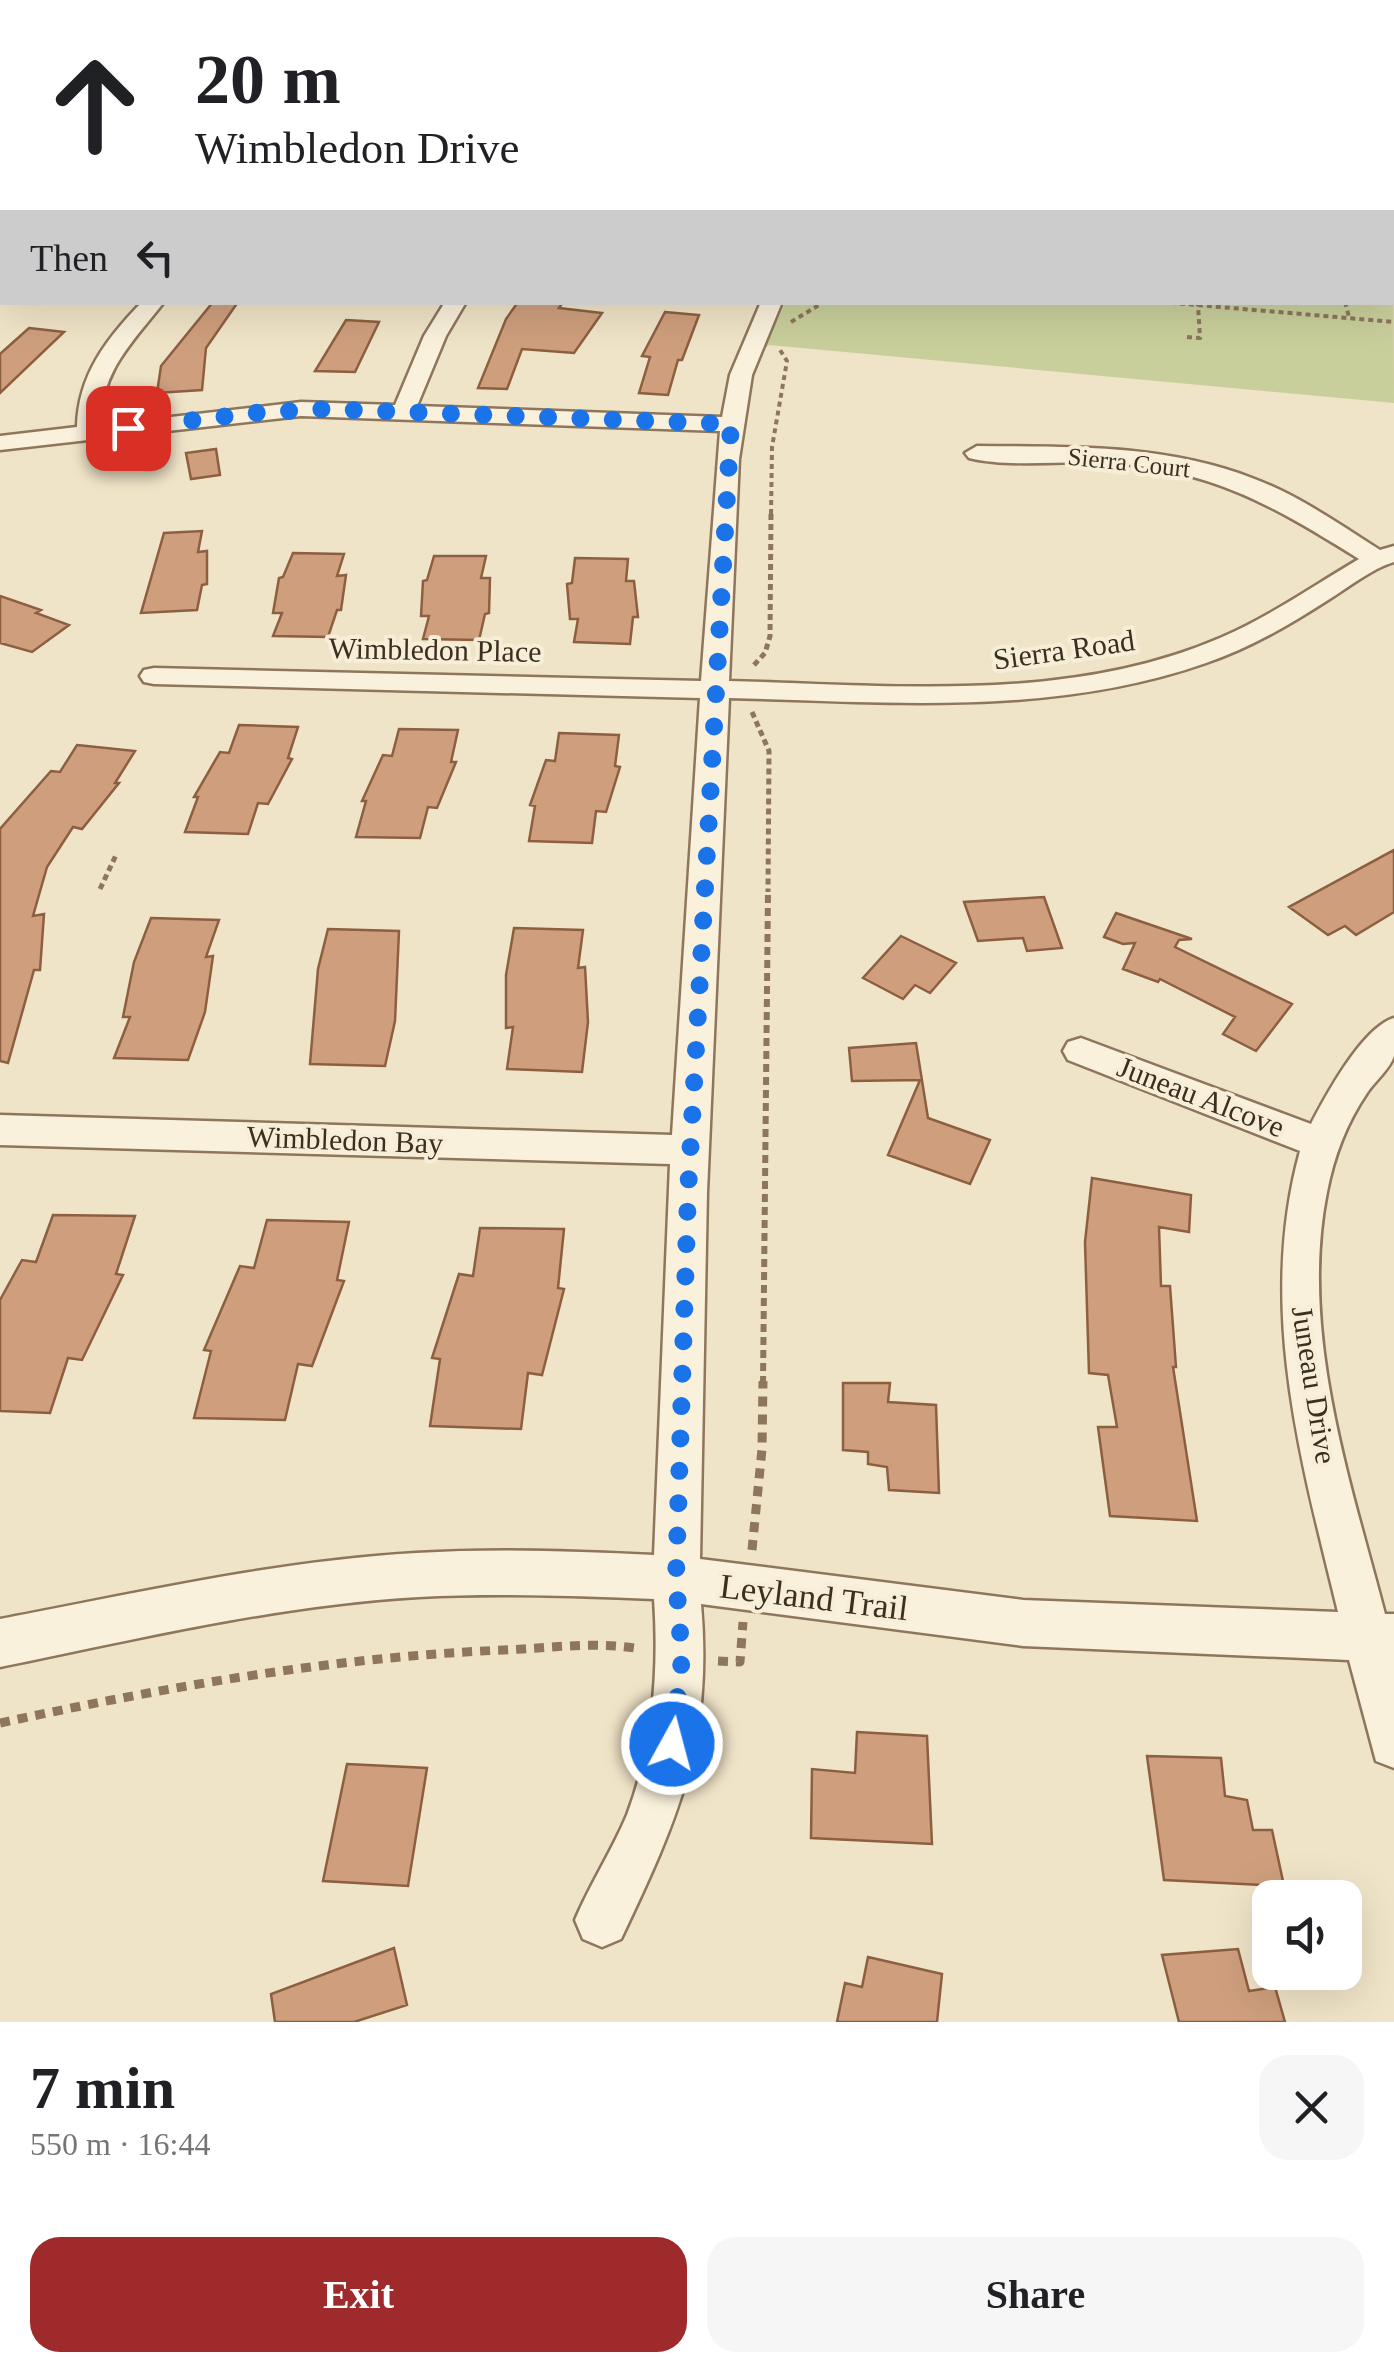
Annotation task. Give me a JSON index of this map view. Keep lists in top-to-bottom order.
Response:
{
  "streets": {
    "street": [
      "Sierra Court",
      "Wimbledon Place",
      "Sierra Road",
      "Juneau Alcove",
      "Wimbledon Bay",
      "Juneau Drive",
      "Leyland Trail"
    ]
  },
  "crossings": [
    ["Sierra Court", "Sierra Road"],
    ["Wimbledon Place", "Sierra Road"],
    ["Juneau Alcove", "Juneau Drive"],
    ["Juneau Drive", "Leyland Trail"]
  ],
  "page": {
    "turn": ["20 m", "Wimbledon Drive"],
    "then": "Then",
    "heading": ["7 min", "550 m · 16:44"],
    "buttons": ["Exit", "Share"]
  }
}
